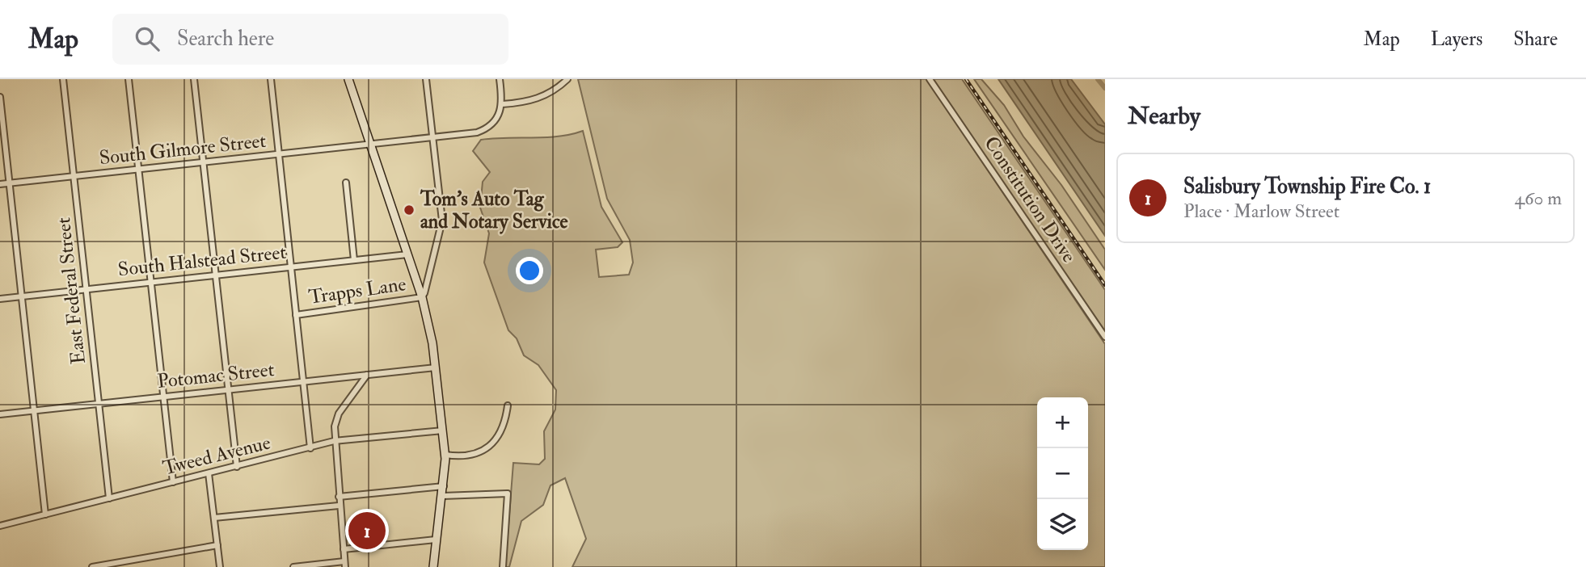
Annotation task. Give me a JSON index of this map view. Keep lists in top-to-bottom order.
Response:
{
  "streets": {
    "street": [
      "South Gilmore Street",
      "Constitution Drive",
      "South Halstead Street",
      "East Federal Street",
      "Trapps Lane",
      "Potomac Street",
      "Tweed Avenue"
    ]
  },
  "crossings": [
    ["South Gilmore Street", "East Federal Street"],
    ["South Halstead Street", "East Federal Street"],
    ["East Federal Street", "Potomac Street"],
    ["East Federal Street", "Tweed Avenue"]
  ],
  "places": ["Tom's Auto Tag and Notary Service"],
  "page": {
    "header": "Map",
    "search": "Search here",
    "nav": ["Map", "Layers", "Share"],
    "heading": "Nearby",
    "list": [
      {
        "mark": "1",
        "name": "Salisbury Township Fire Co. 1",
        "note": "Place · Marlow Street",
        "value": "460 m"
      }
    ],
    "map_buttons": ["+", "−"],
    "pins": "1"
  }
}
